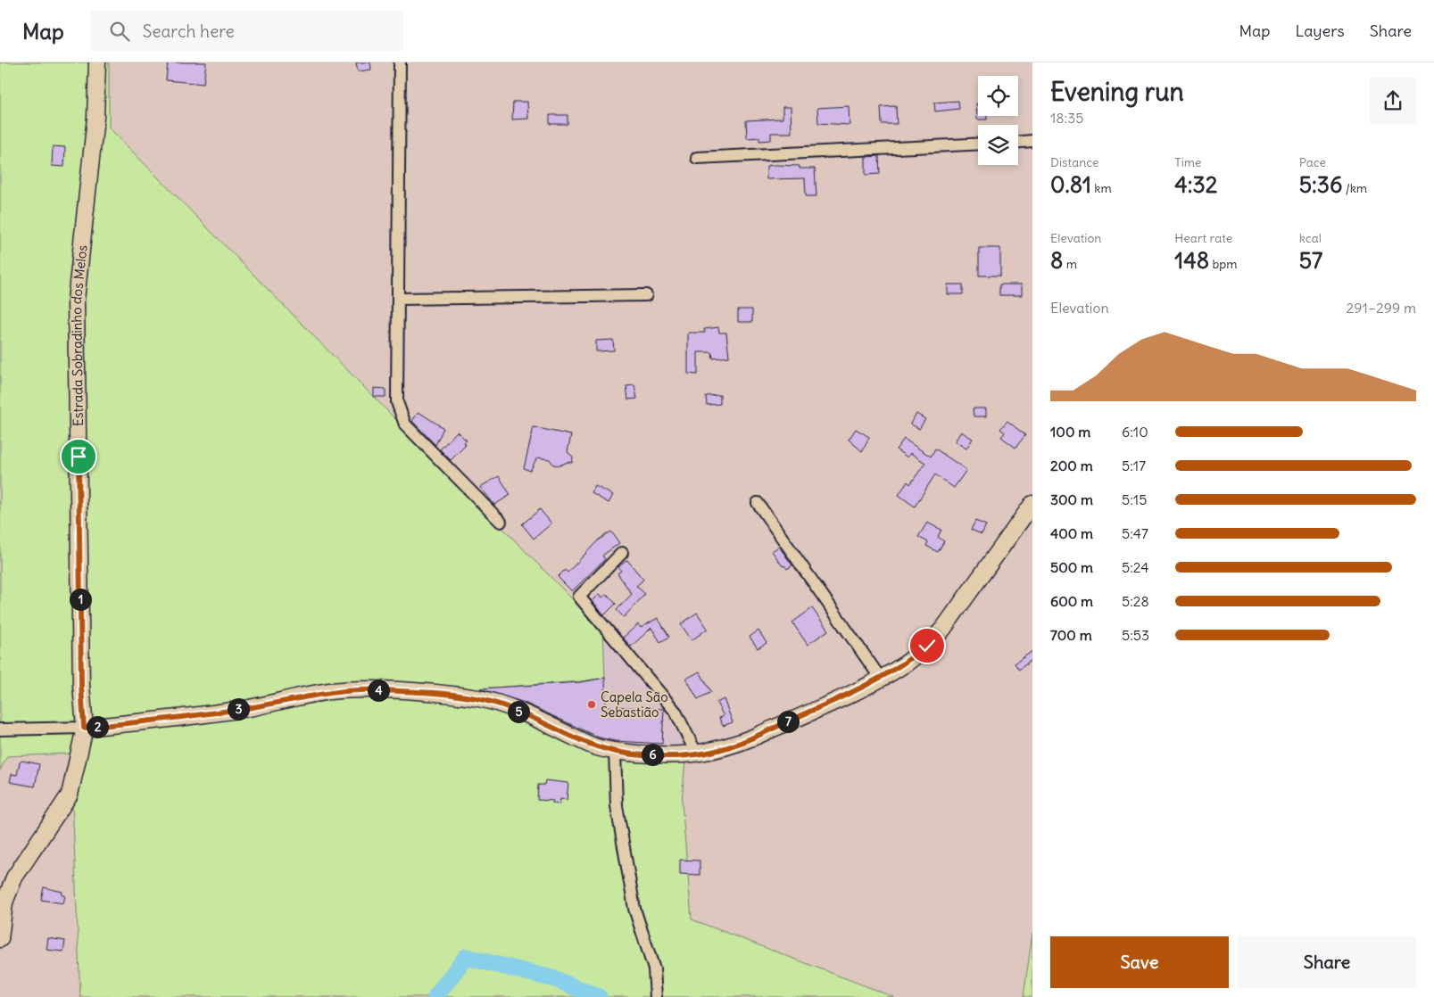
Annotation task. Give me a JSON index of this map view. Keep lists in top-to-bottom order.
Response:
{
  "streets": {
    "street": ["Estrada Sobradinho dos Melos"]
  },
  "places": ["Capela São Sebastião"],
  "page": {
    "header": "Map",
    "search": "Search here",
    "nav": ["Map", "Layers", "Share"],
    "heading": ["Evening run", "18:35"],
    "stats": [
      ["Distance", "0.81 km"],
      ["Time", "4:32"],
      ["Pace", "5:36 /km"],
      ["Elevation", "8 m"],
      ["Heart rate", "148 bpm"],
      ["kcal", "57"]
    ],
    "chart": ["Elevation", "291–299 m"],
    "list": [
      {
        "name": "100 m",
        "note": "6:10"
      },
      {
        "name": "200 m",
        "note": "5:17"
      },
      {
        "name": "300 m",
        "note": "5:15"
      },
      {
        "name": "400 m",
        "note": "5:47"
      },
      {
        "name": "500 m",
        "note": "5:24"
      },
      {
        "name": "600 m",
        "note": "5:28"
      },
      {
        "name": "700 m",
        "note": "5:53"
      }
    ],
    "pins": [
      "1",
      "4",
      "3",
      "5",
      "7",
      "2",
      "6"
    ],
    "buttons": ["Save", "Share"]
  }
}
